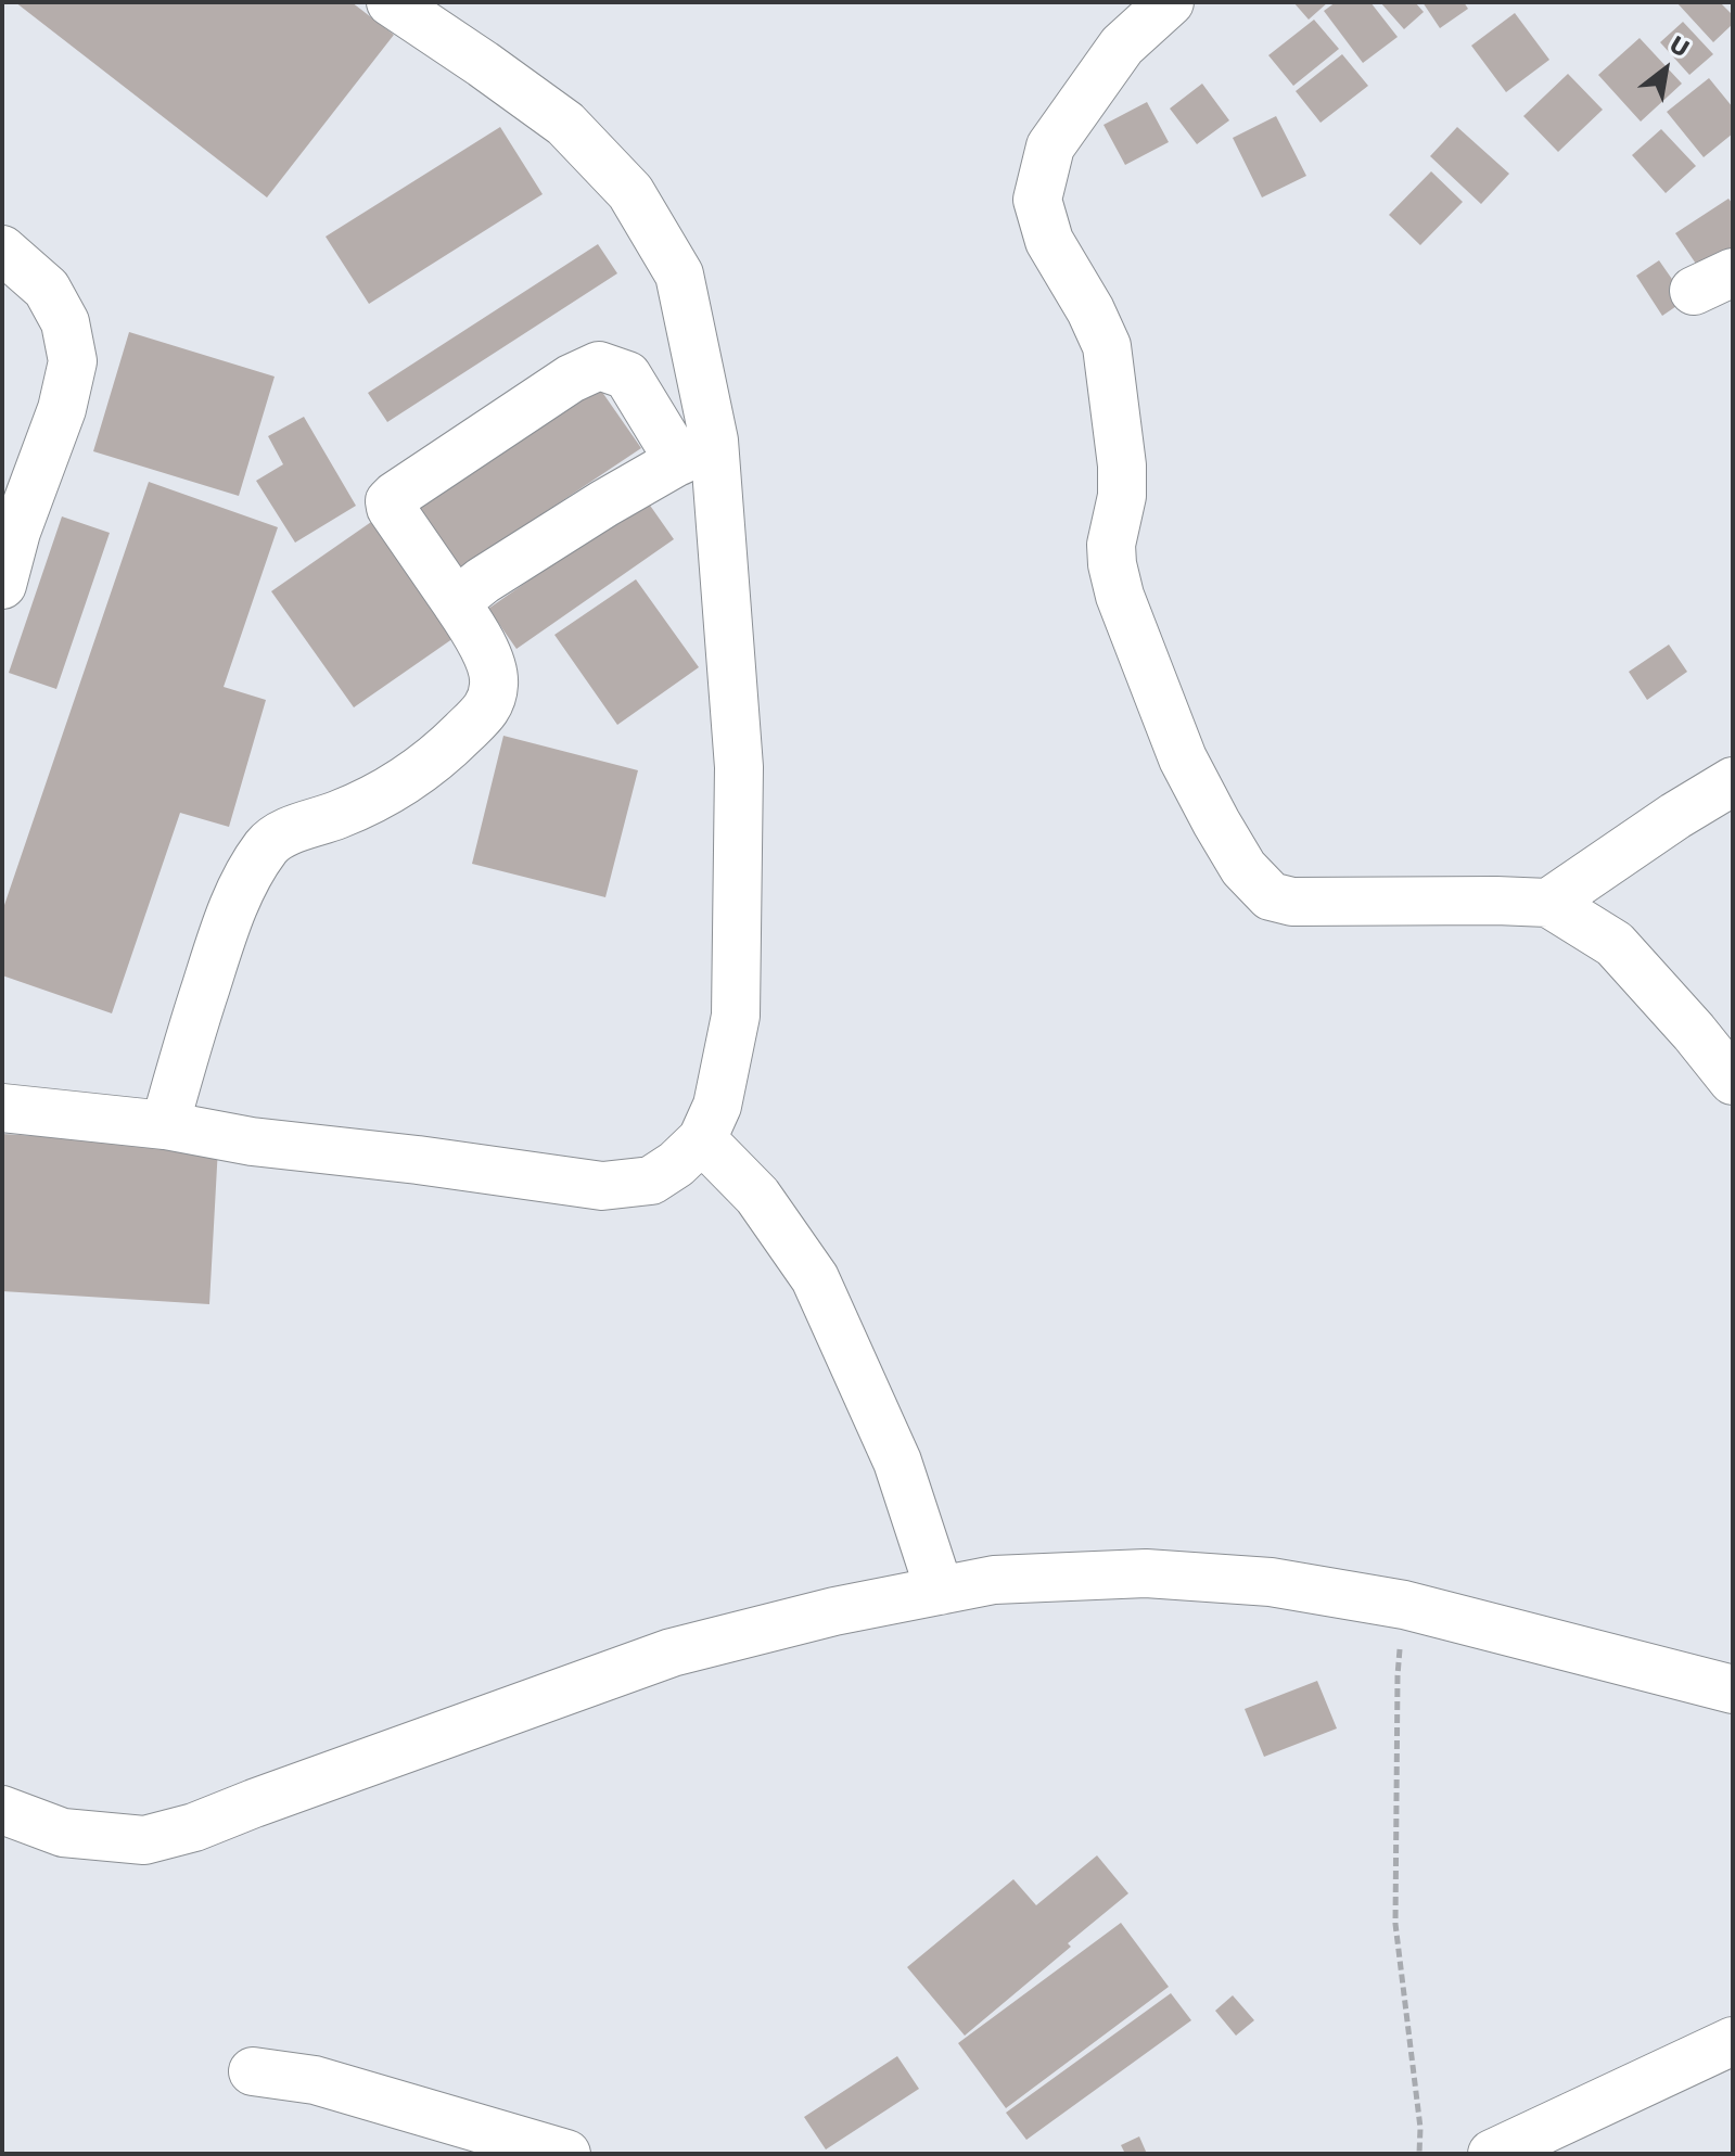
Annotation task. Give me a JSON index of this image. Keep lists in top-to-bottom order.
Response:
{
  "north": "top right"
}
